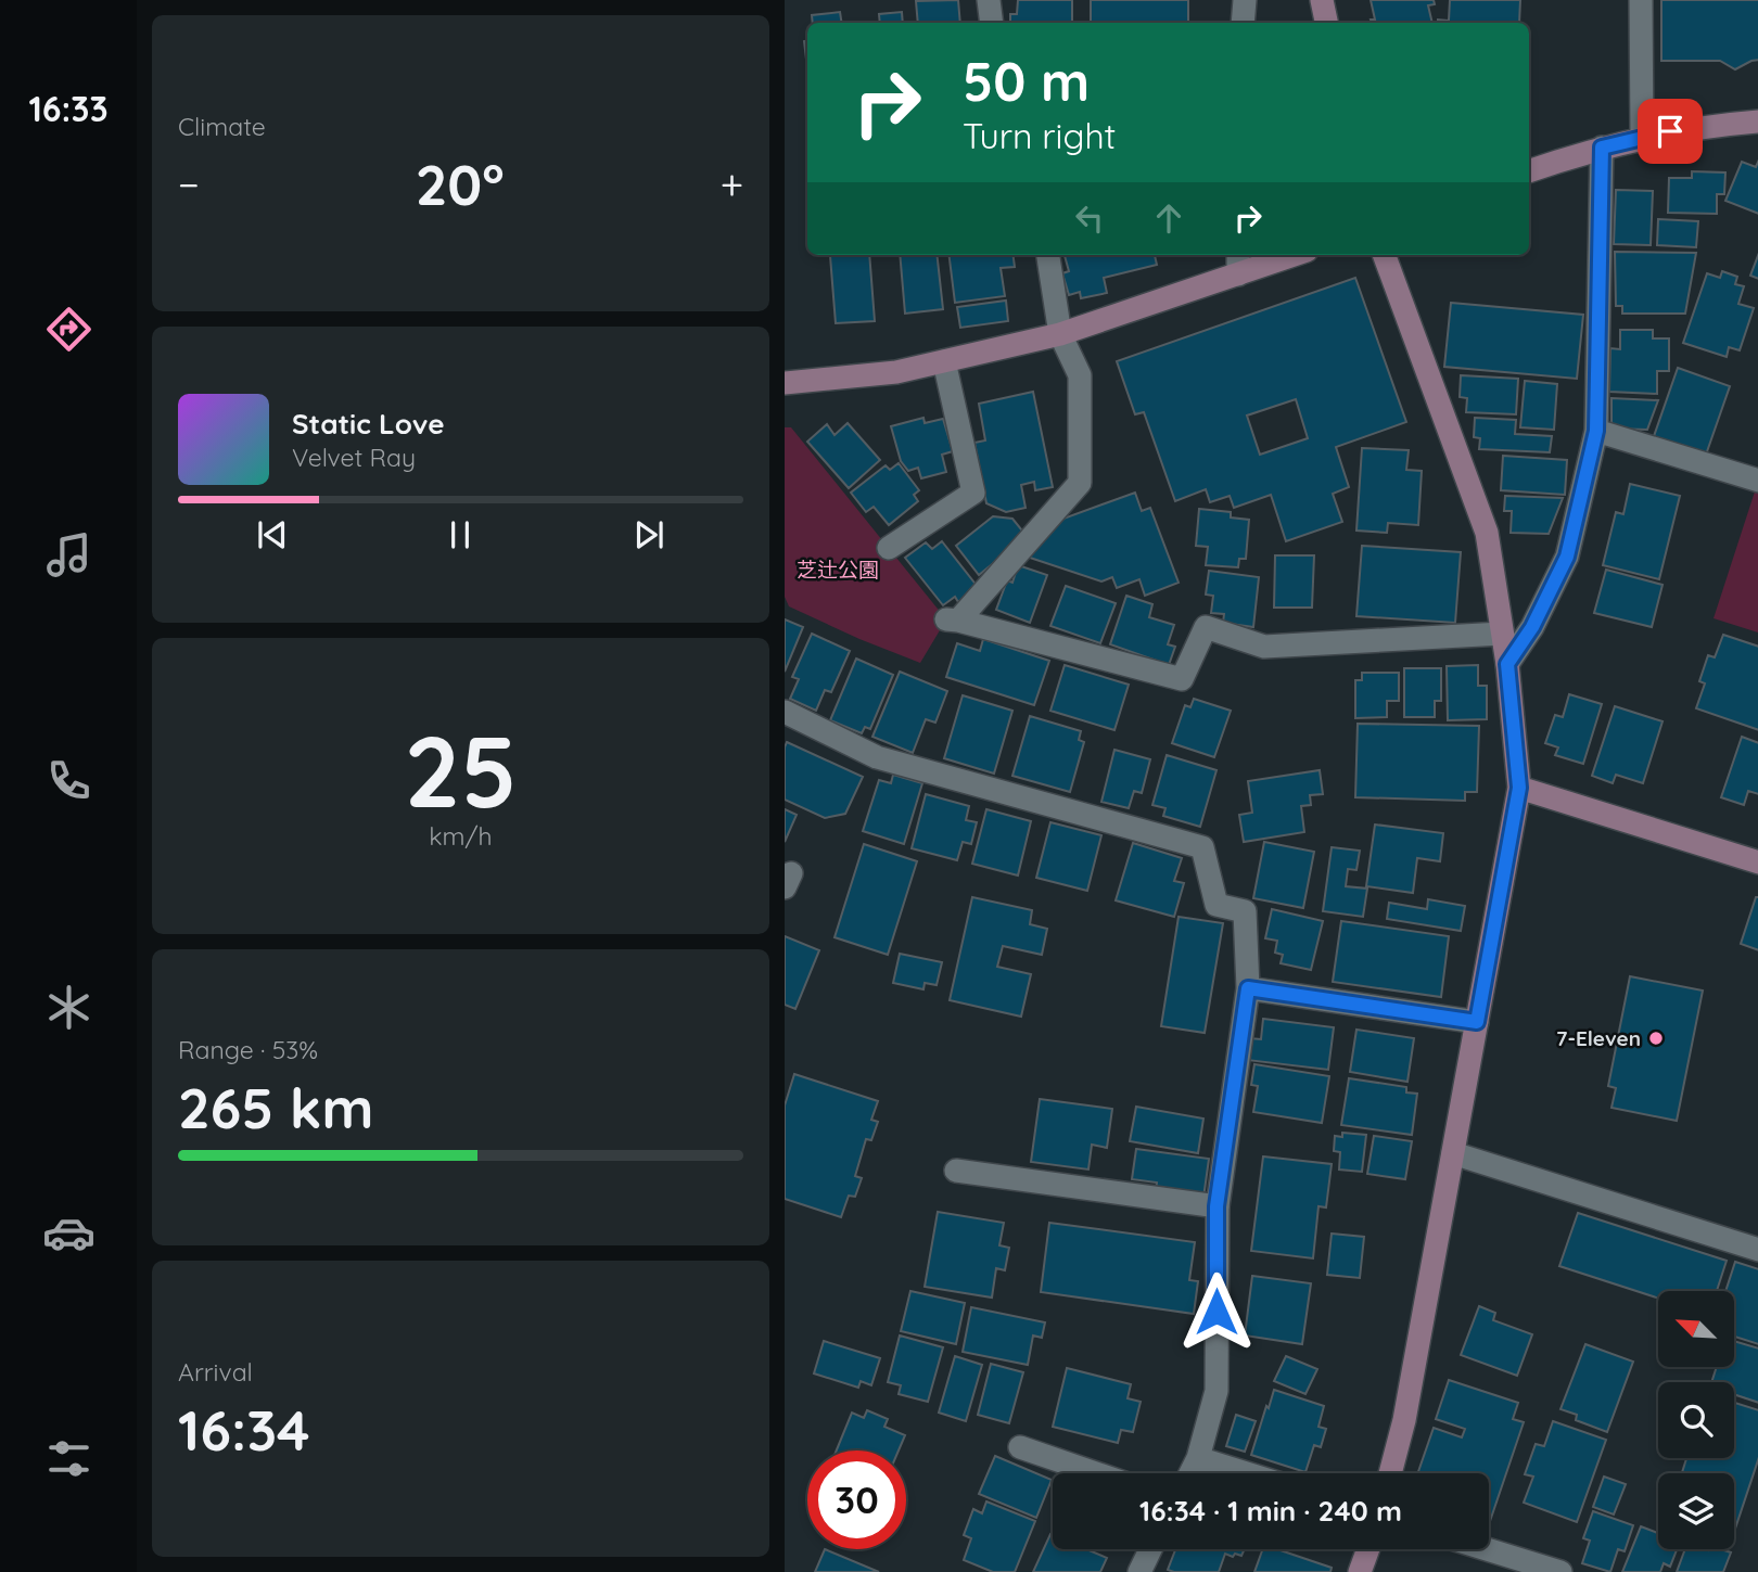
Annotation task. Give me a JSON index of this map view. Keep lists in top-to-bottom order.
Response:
{
  "parks": ["芝辻公園"],
  "places": ["7-Eleven"],
  "north": "top left",
  "page": {
    "tabs": "16:33",
    "tile": [
      "Climate",
      ["25", "km/h"],
      ["Range · 53%", "265 km"],
      ["Arrival", "16:34"]
    ],
    "turn": ["50 m", "Turn right"],
    "heat": ["−", "20°", "+"],
    "song": ["Static Love", "Velvet Ray"],
    "limit": "30",
    "trip": "16:34 · 1 min · 240 m"
  }
}
